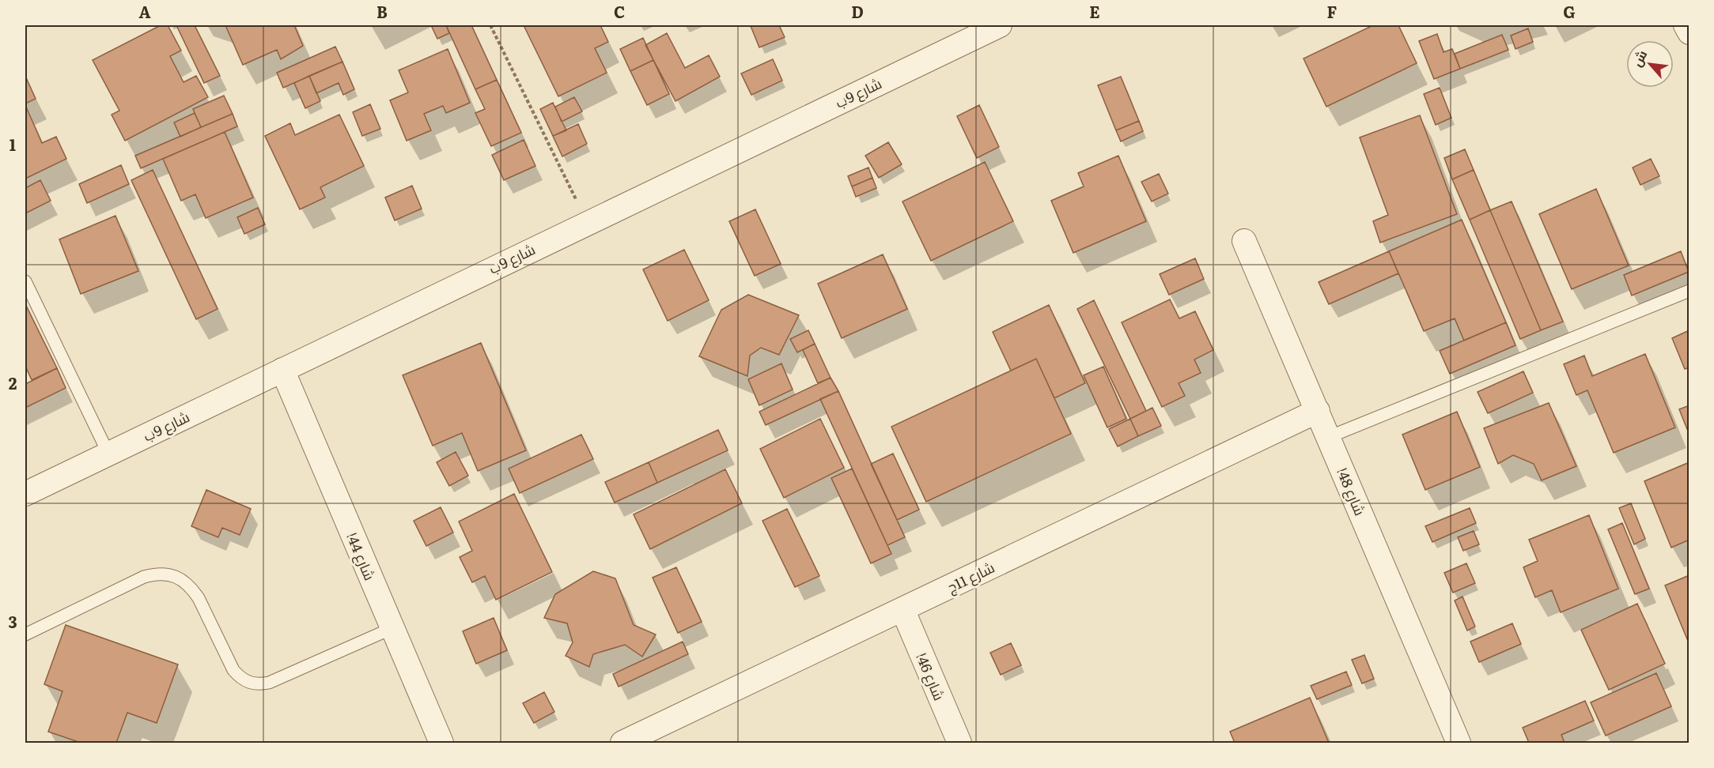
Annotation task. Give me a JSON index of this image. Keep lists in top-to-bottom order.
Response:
{
  "streets": {
    "street": [
      "شارع 9ب",
      "شارع 48ا",
      "شارع 44ا",
      "شارع 11ج",
      "شارع 46ا"
    ]
  },
  "crossings": [
    ["شارع 9ب", "شارع 44ا"],
    ["شارع 48ا", "شارع 11ج"],
    ["شارع 11ج", "شارع 46ا"]
  ],
  "north": "top left",
  "grid": {
    "columns": [
      "A",
      "B",
      "C",
      "D",
      "E",
      "F",
      "G"
    ],
    "rows": ["1", "2", "3"]
  }
}
